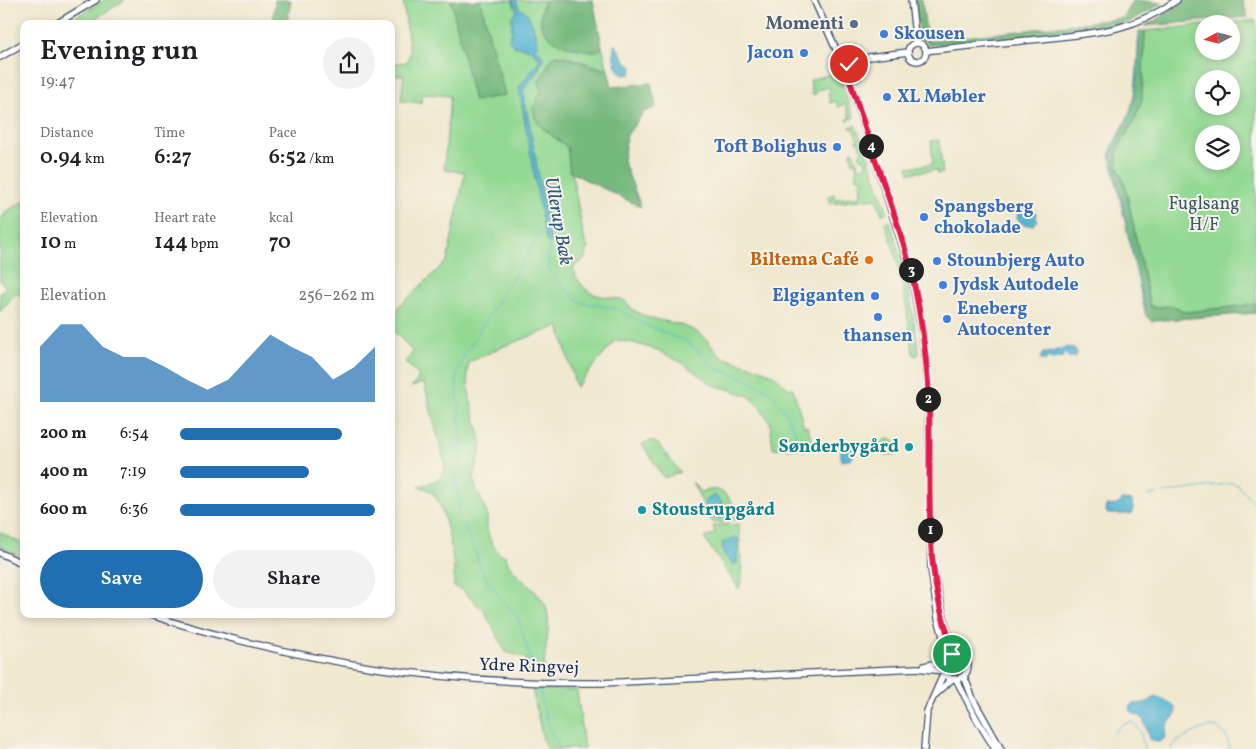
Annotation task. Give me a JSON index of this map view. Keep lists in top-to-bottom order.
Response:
{
  "streets": {
    "street": ["Ydre Ringvej"]
  },
  "water": ["Ullerup Bæk"],
  "parks": ["Fuglsang H/F"],
  "places": [
    "Momenti",
    "Skousen",
    "Jacon",
    "XL Møbler",
    "Toft Bolighus",
    "Spangsberg chokolade",
    "Biltema Café",
    "Stounbjerg Auto",
    "Jydsk Autodele",
    "Elgiganten",
    "thansen",
    "Eneberg Autocenter",
    "Sønderbygård",
    "Stoustrupgård"
  ],
  "north": "left",
  "page": {
    "heading": ["Evening run", "19:47"],
    "stats": [
      ["Distance", "0.94 km"],
      ["Time", "6:27"],
      ["Pace", "6:52 /km"],
      ["Elevation", "10 m"],
      ["Heart rate", "144 bpm"],
      ["kcal", "70"]
    ],
    "pins": [
      "4",
      "3",
      "2",
      "1"
    ],
    "chart": ["Elevation", "256–262 m"],
    "list": [
      {
        "name": "200 m",
        "note": "6:54"
      },
      {
        "name": "400 m",
        "note": "7:19"
      },
      {
        "name": "600 m",
        "note": "6:36"
      }
    ],
    "buttons": ["Save", "Share"]
  }
}
